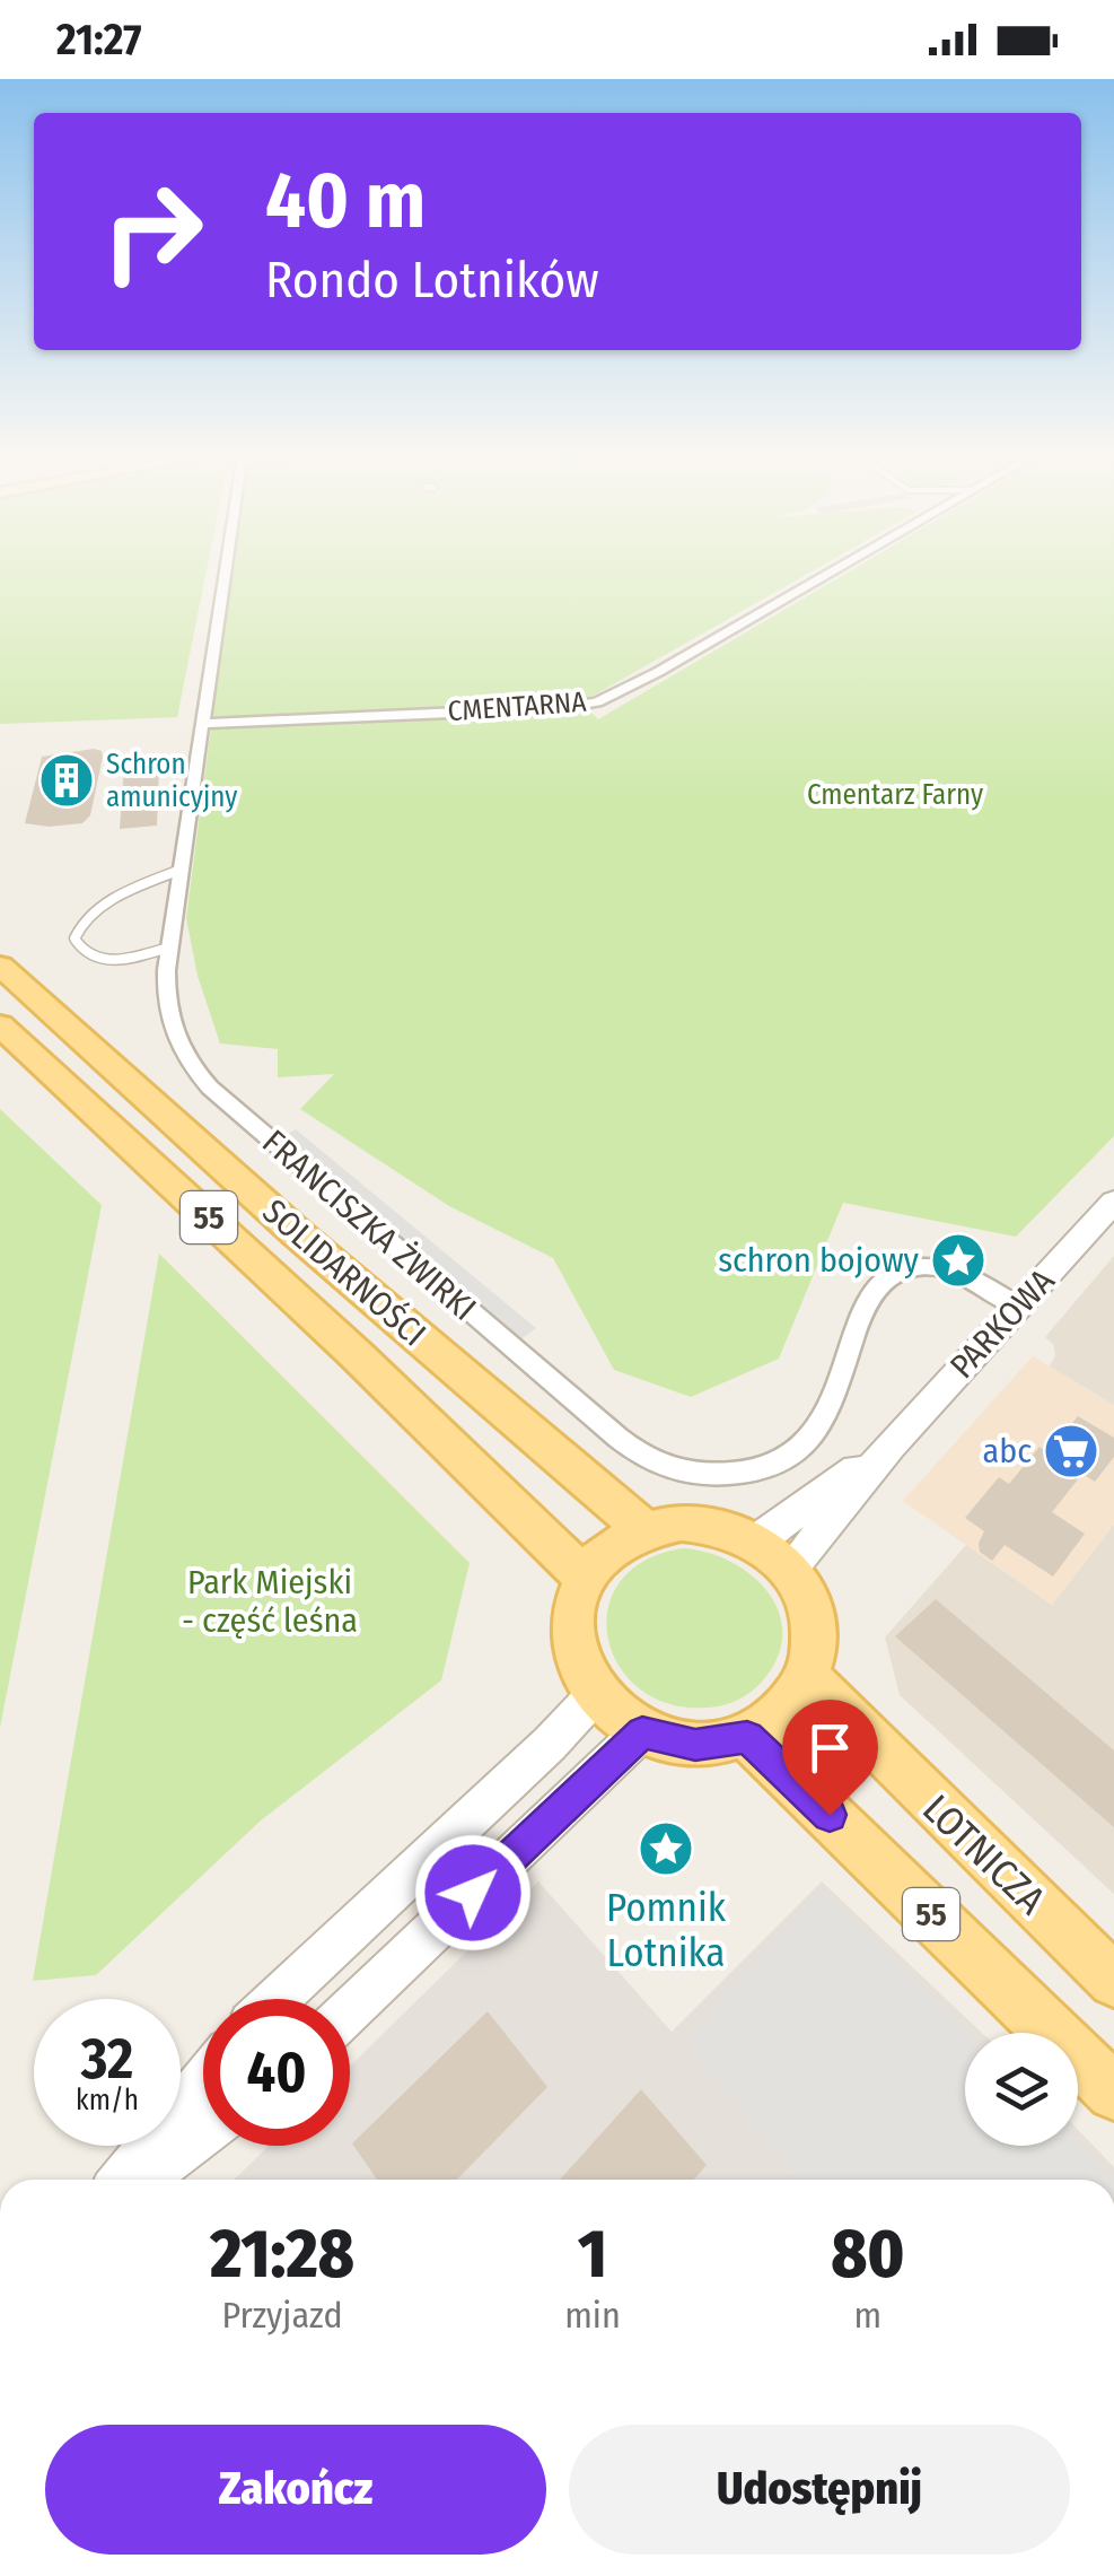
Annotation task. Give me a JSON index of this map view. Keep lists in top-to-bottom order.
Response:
{
  "streets": {
    "main road": ["55", "SOLIDARNOŚCI", "LOTNICZA"],
    "street": ["CMENTARNA", "FRANCISZKA ŻWIRKI", "PARKOWA"]
  },
  "crossings": [
    ["CMENTARNA", "FRANCISZKA ŻWIRKI"],
    ["55", "SOLIDARNOŚCI"],
    ["55", "PARKOWA"],
    ["55", "LOTNICZA"],
    ["FRANCISZKA ŻWIRKI", "PARKOWA"],
    ["SOLIDARNOŚCI", "PARKOWA"],
    ["SOLIDARNOŚCI", "LOTNICZA"],
    ["PARKOWA", "LOTNICZA"]
  ],
  "parks": ["Cmentarz Farny", "Park Miejski - część leśna"],
  "places": {
    "building": ["Schron amunicyjny"],
    "place": ["schron bojowy", "Pomnik Lotnika"],
    "supermarket": ["abc"]
  },
  "page": {
    "status": "21:27",
    "turn": ["40 m", "Rondo Lotników"],
    "speed": "32 km/h",
    "limit": "40",
    "eta": [
      "21:28",
      "Przyjazd",
      "1",
      "min",
      "80",
      "m"
    ],
    "buttons": ["Zakończ", "Udostępnij"]
  }
}
